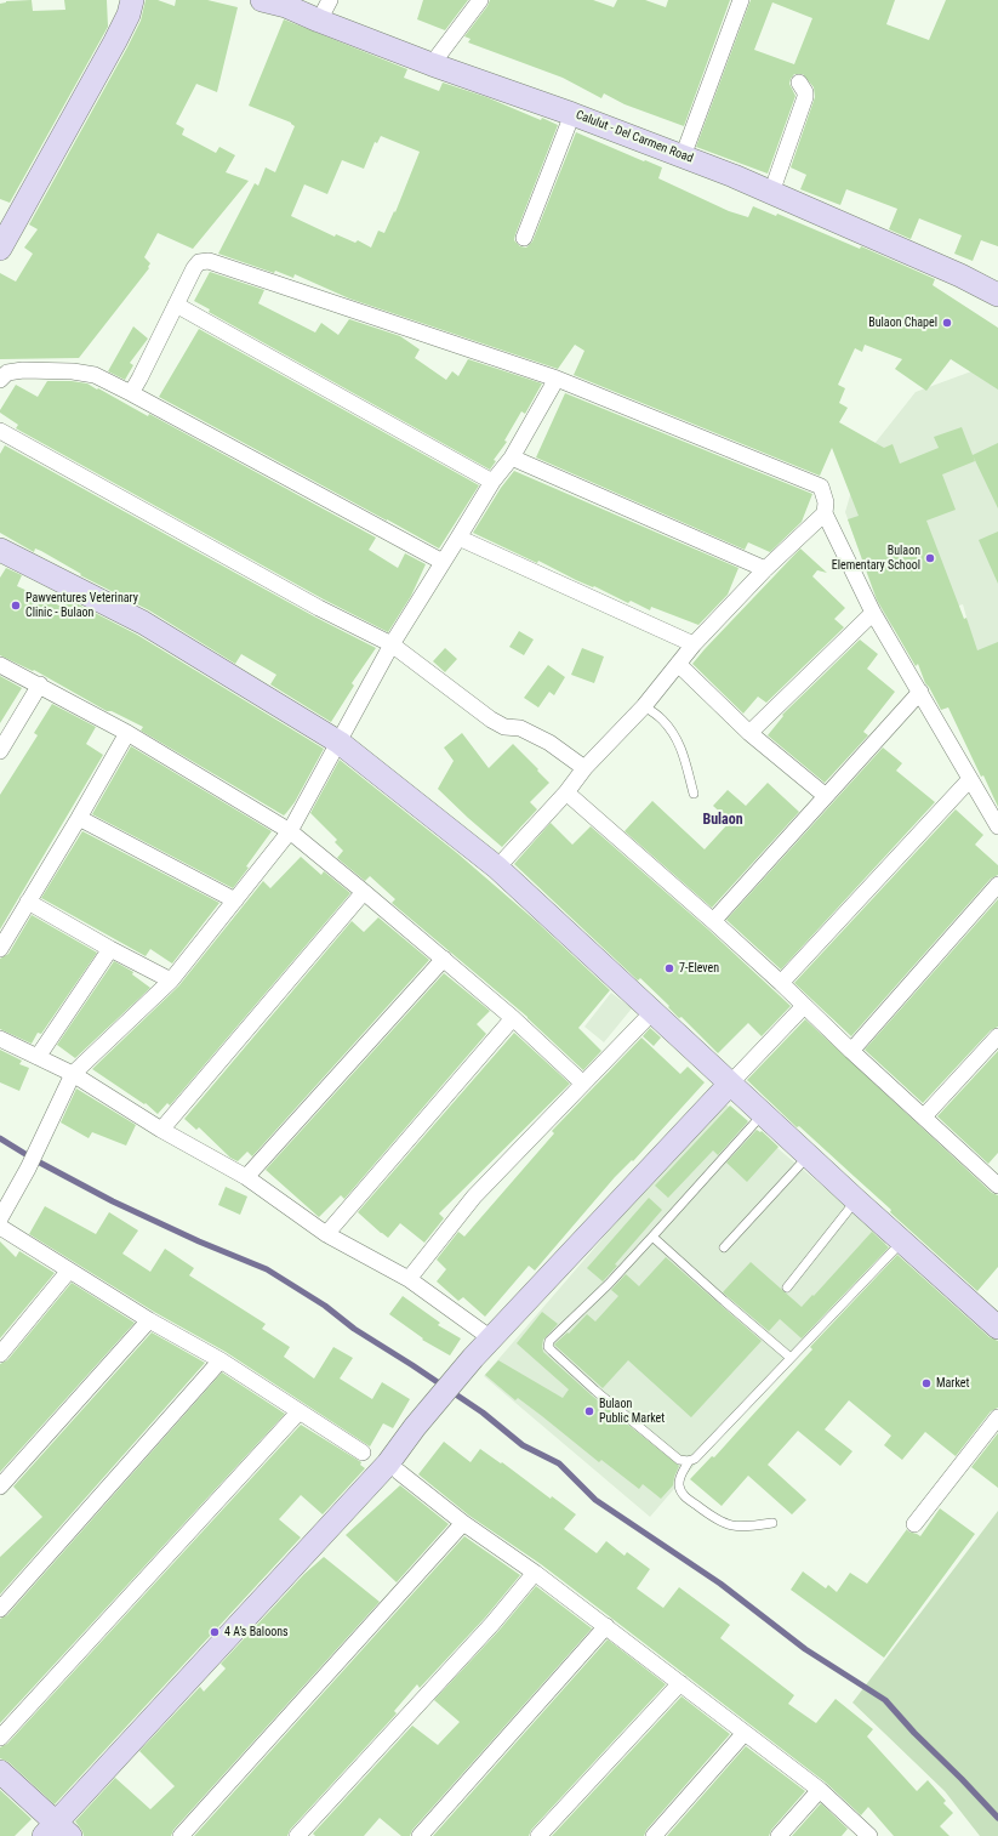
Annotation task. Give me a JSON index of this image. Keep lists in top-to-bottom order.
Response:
{
  "streets": {
    "street": ["Calulut - Del Carmen Road"]
  },
  "districts": ["Bulaon"],
  "places": [
    "Bulaon Chapel",
    "Bulaon Elementary School",
    "Pawventures Veterinary Clinic - Bulaon",
    "7-Eleven",
    "Market",
    "Bulaon Public Market",
    "4 A's Baloons"
  ]
}
